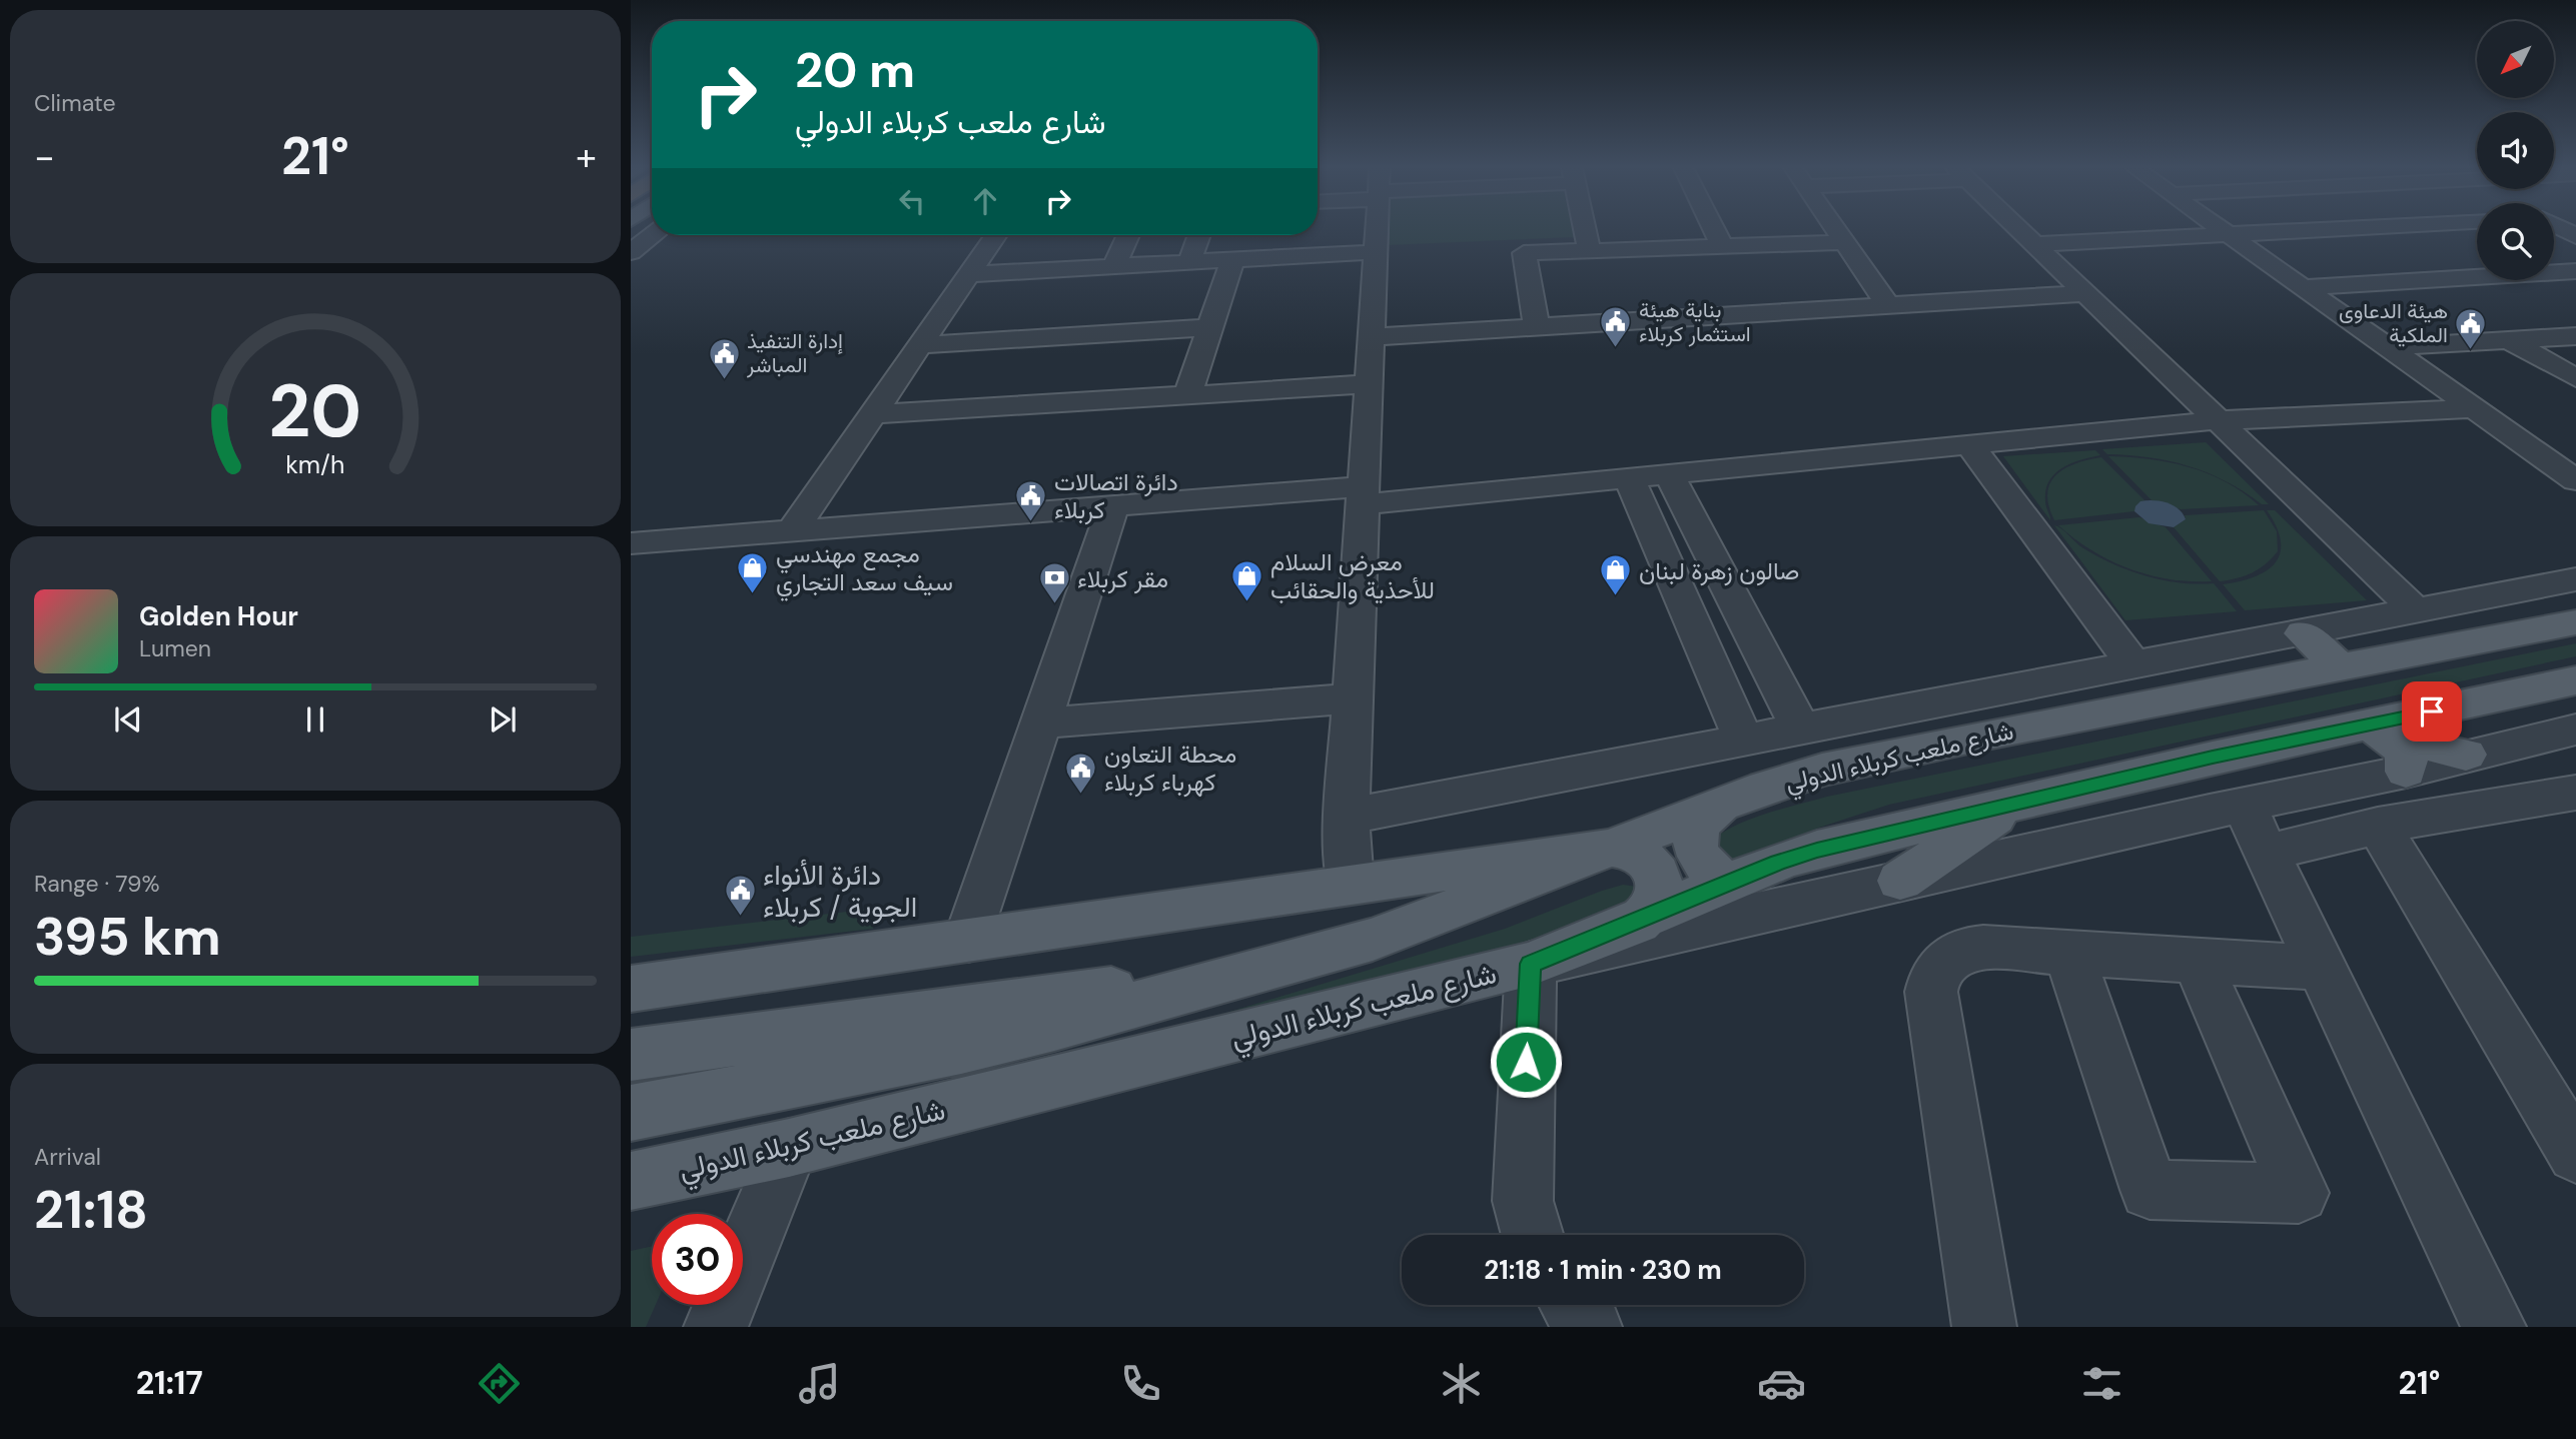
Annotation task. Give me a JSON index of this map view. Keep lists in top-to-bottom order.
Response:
{
  "streets": {
    "main road": ["شارع ملعب كربلاء الدولي"]
  },
  "places": {
    "public building": [
      "بناية هيئة استثمار كربلاء",
      "هيئة الدعاوى الملكية",
      "إدارة التنفيذ المباشر",
      "دائرة اتصالات كربلاء",
      "محطة التعاون كهرباء كربلاء",
      "دائرة الأنواء الجوية / كربلاء"
    ],
    "shop": ["مجمع مهندسي سيف سعد التجاري", "صالون زهرة لبنان", "معرض السلام للأحذية والحقائب"],
    "bank": ["مقر كربلاء"]
  },
  "north": "bottom left",
  "page": {
    "tile": [
      "Climate",
      ["Range · 79%", "395 km"],
      ["Arrival", "21:18"]
    ],
    "turn": ["20 m", "شارع ملعب كربلاء الدولي"],
    "heat": ["−", "21°", "+"],
    "song": ["Golden Hour", "Lumen"],
    "limit": "30",
    "trip": "21:18 · 1 min · 230 m",
    "tabs": ["21:17", "21°"],
    "gauge": ["20", "km/h"]
  }
}
